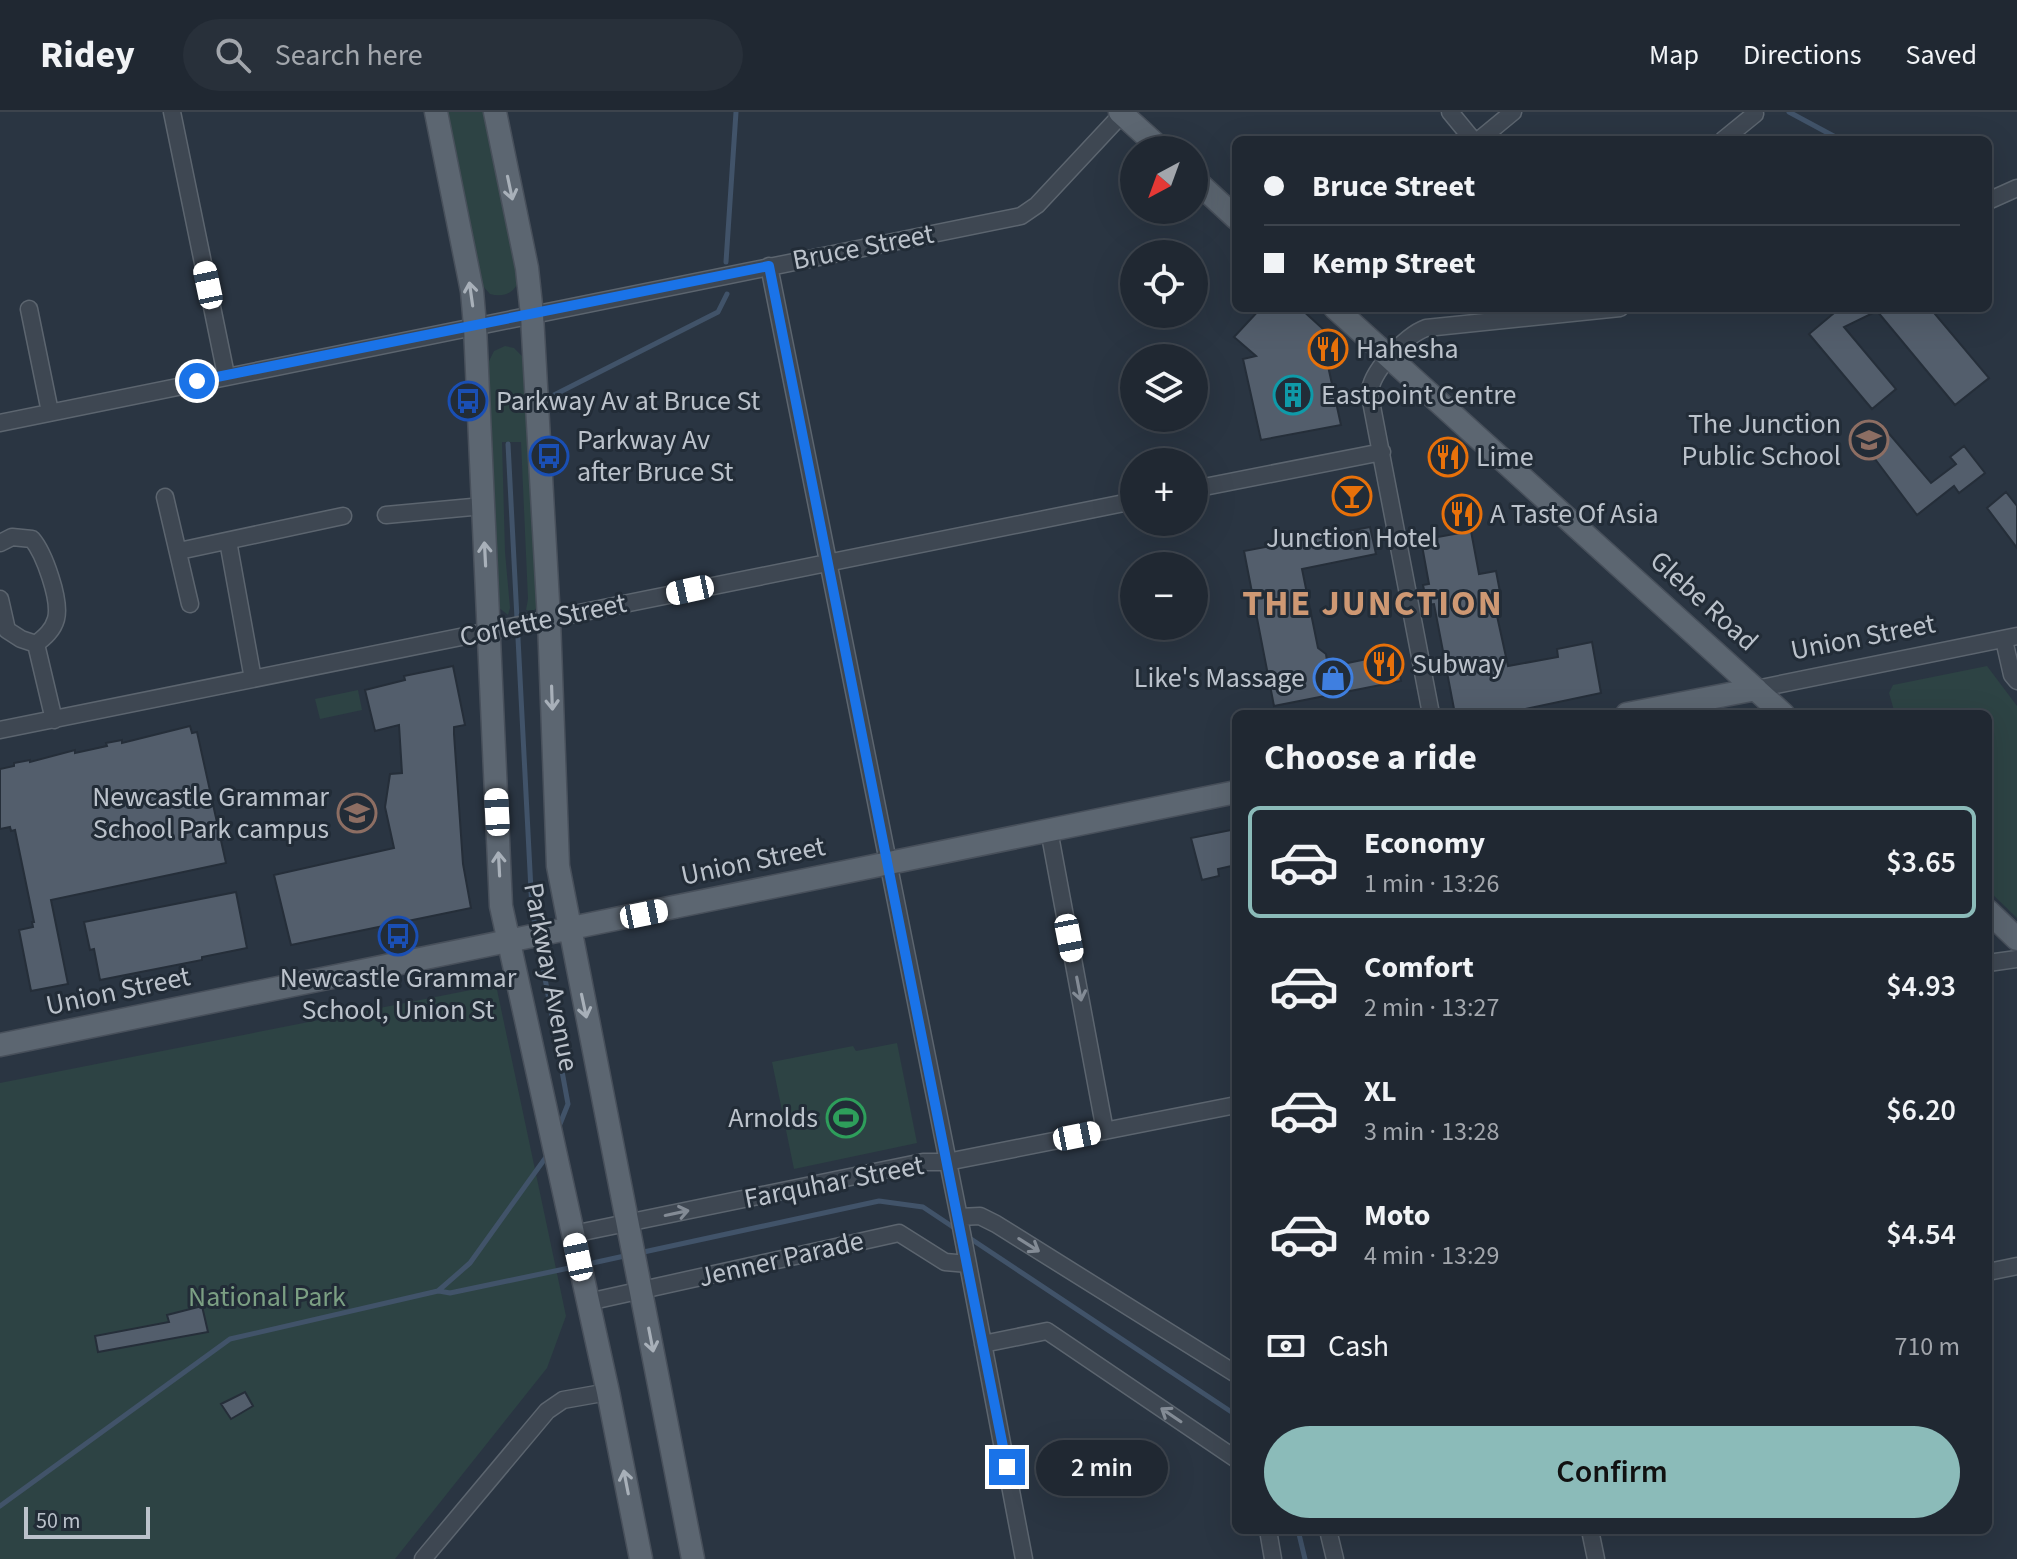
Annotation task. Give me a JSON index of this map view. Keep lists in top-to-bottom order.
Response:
{
  "streets": {
    "main road": ["Glebe Road", "Union Street", "Parkway Avenue"],
    "street": [
      "Bruce Street",
      "Corlette Street",
      "Farquhar Street",
      "Jenner Parade"
    ]
  },
  "crossings": [
    ["Bruce Street", "Parkway Avenue"],
    ["Glebe Road", "Union Street"],
    ["Corlette Street", "Parkway Avenue"],
    ["Union Street", "Parkway Avenue"],
    ["Parkway Avenue", "Farquhar Street"],
    ["Parkway Avenue", "Jenner Parade"]
  ],
  "one_way": ["Farquhar Street"],
  "districts": ["THE JUNCTION"],
  "parks": ["National Park"],
  "places": {
    "restaurant": [
      "Hahesha",
      "Lime",
      "A Taste Of Asia",
      "Subway"
    ],
    "building": ["Eastpoint Centre"],
    "bus stop": ["Parkway Av at Bruce St", "Parkway Av after Bruce St", "Newcastle Grammar School, Union St"],
    "school or university": ["The Junction Public School", "Newcastle Grammar School Park campus"],
    "bar": ["Junction Hotel"],
    "shop": ["Like's Massage"],
    "sports": ["Arnolds"]
  },
  "scale_bar": "50 m",
  "north": "bottom left",
  "page": {
    "header": "Ridey",
    "search": "Search here",
    "nav": ["Map", "Directions", "Saved"],
    "map_buttons": ["+", "−"],
    "banner": ["Bruce Street", "Kemp Street"],
    "heading": "Choose a ride",
    "list": [
      {
        "name": "Economy",
        "note": "1 min · 13:26",
        "value": "$3.65"
      },
      {
        "name": "Comfort",
        "note": "2 min · 13:27",
        "value": "$4.93"
      },
      {
        "name": "XL",
        "note": "3 min · 13:28",
        "value": "$6.20"
      },
      {
        "name": "Moto",
        "note": "4 min · 13:29",
        "value": "$4.54"
      }
    ],
    "pay": ["Cash", "710 m"],
    "buttons": "Confirm",
    "bubble": "2 min",
    "scale": "50 m"
  }
}
